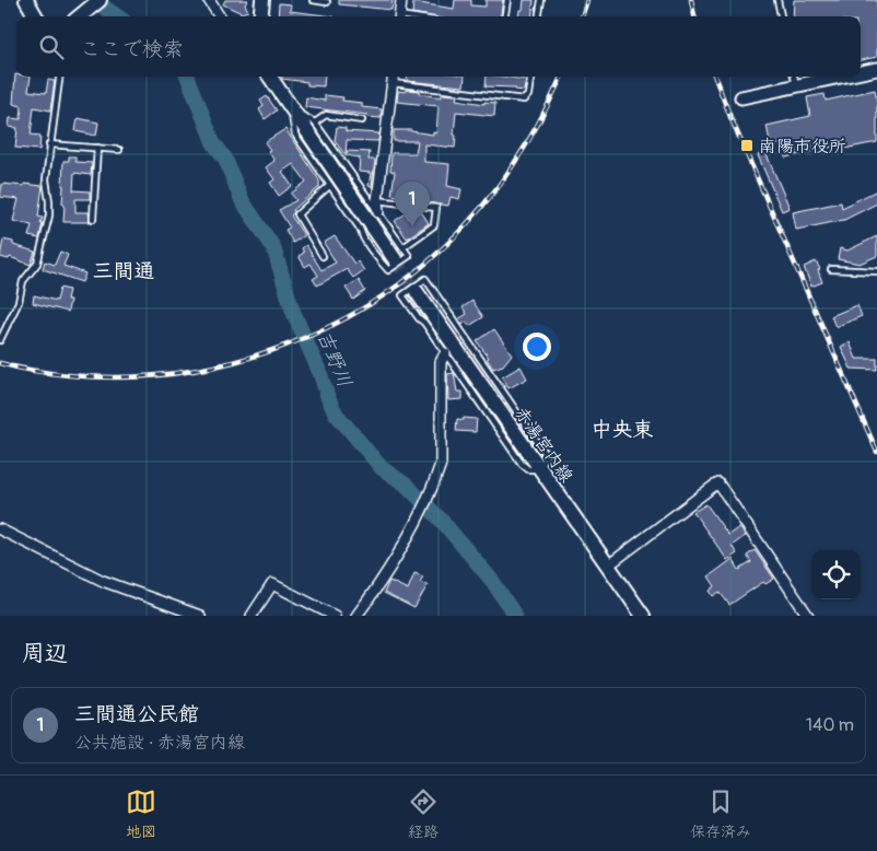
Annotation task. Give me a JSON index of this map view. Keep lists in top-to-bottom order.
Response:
{
  "streets": {
    "main road": ["赤湯宮内線"]
  },
  "districts": ["三間通", "中央東"],
  "water": ["吉野川"],
  "places": {
    "transit": ["南陽市役所"]
  },
  "page": {
    "search": "ここで検索",
    "pins": "1",
    "heading": "周辺",
    "list": [
      {
        "mark": "1",
        "name": "三間通公民館",
        "note": "公共施設 · 赤湯宮内線",
        "value": "140 m"
      }
    ],
    "nav": ["地図", "経路", "保存済み"]
  }
}
